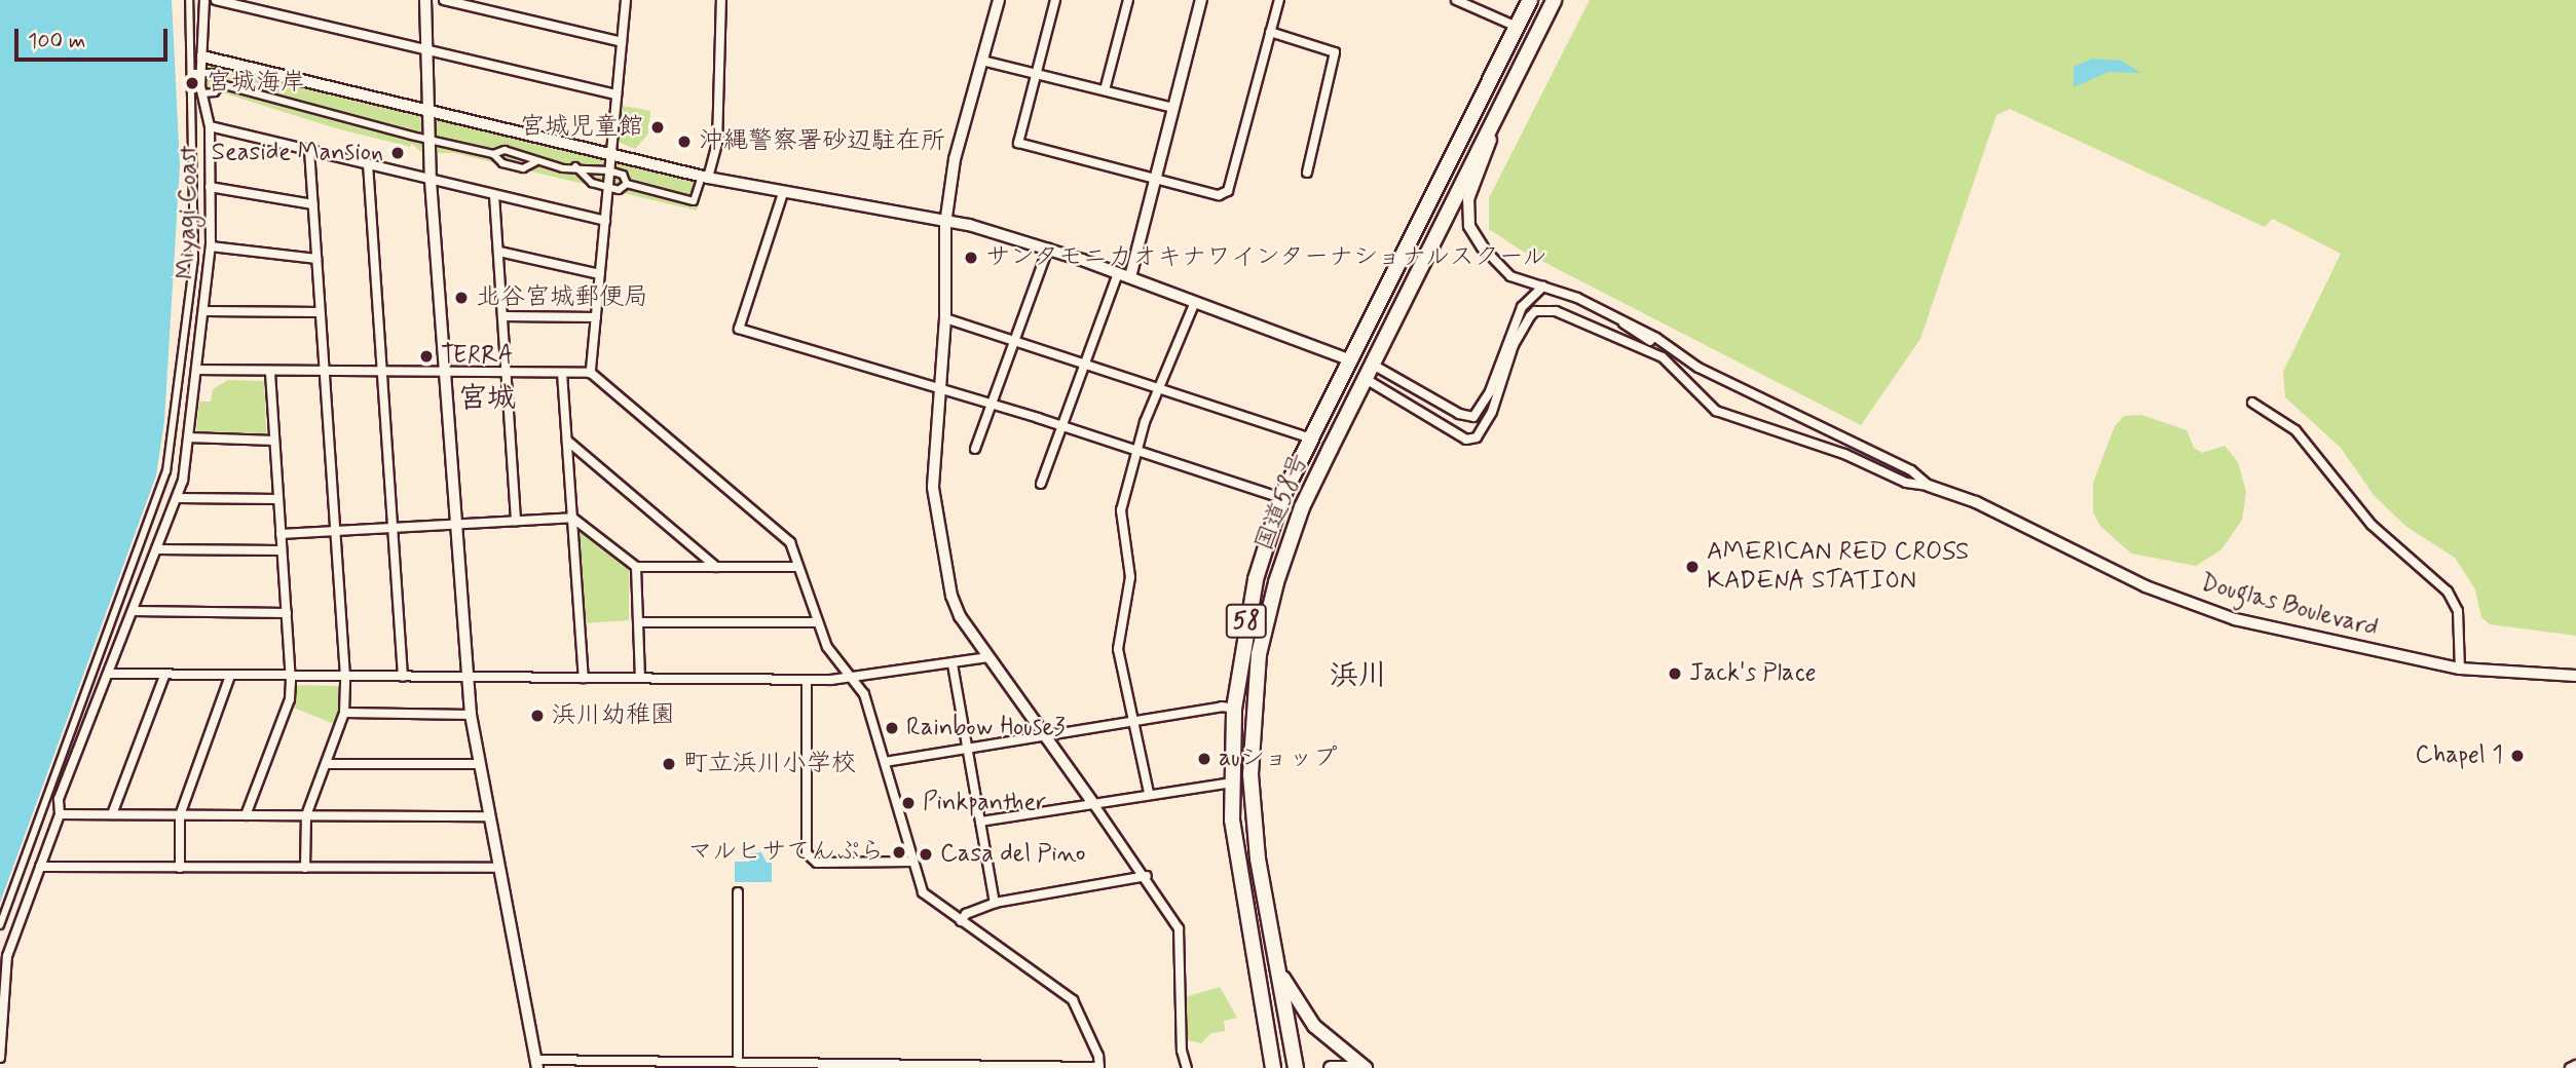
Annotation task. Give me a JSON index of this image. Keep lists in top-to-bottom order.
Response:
{
  "streets": {
    "highway": ["国道58号", "58"],
    "street": ["Miyagi Coast", "Douglas Boulevard"]
  },
  "districts": ["宮城", "浜川"],
  "places": [
    "宮城海岸",
    "宮城児童館",
    "沖縄警察署砂辺駐在所",
    "Seaside Mansion",
    "サンタモニカオキナワインターナショナルスクール",
    "北谷宮城郵便局",
    "TERRA",
    "AMERICAN RED CROSS KADENA STATION",
    "Jack's Place",
    "浜川幼稚園",
    "Rainbow House3",
    "Chapel 1",
    "auショップ",
    "町立浜川小学校",
    "Pinkpanther",
    "マルヒサてんぷら",
    "Casa del Pino"
  ],
  "scale_bar": "100 m"
}
